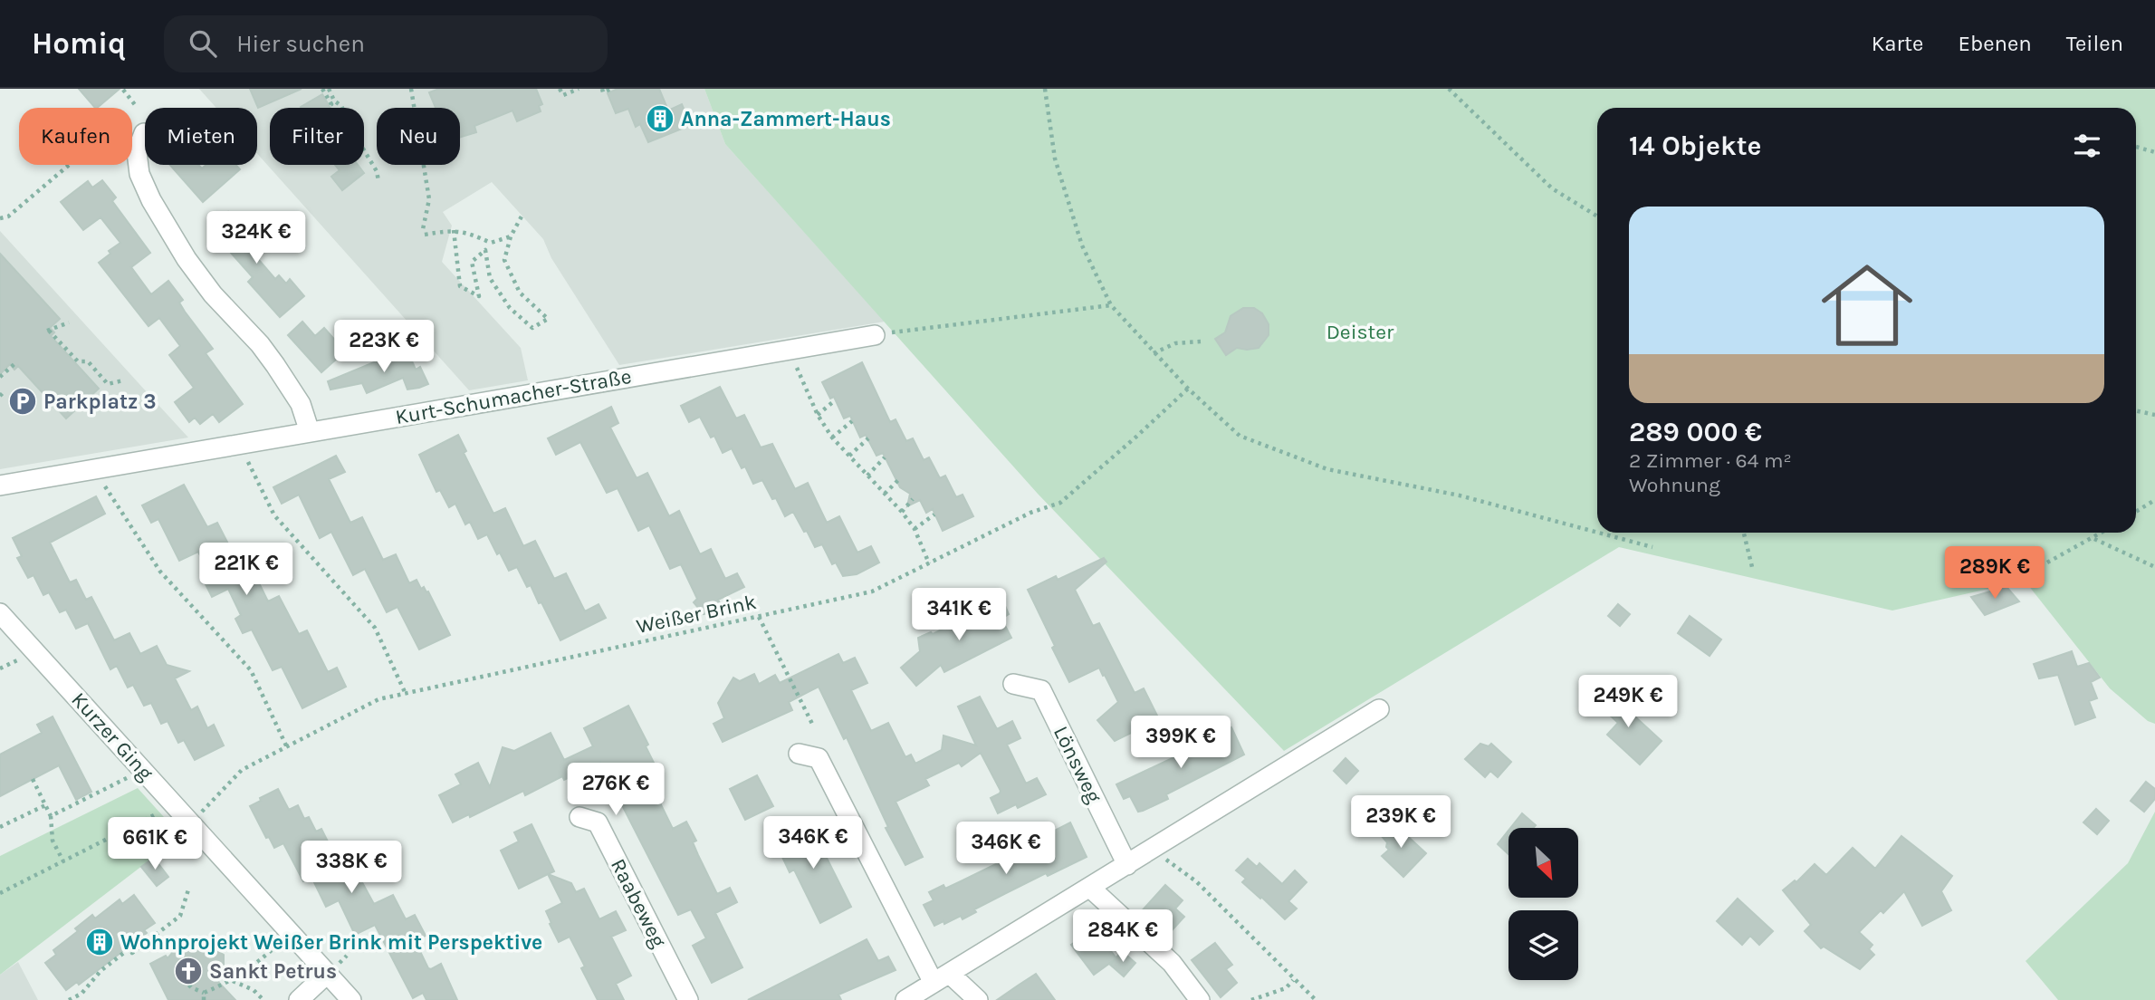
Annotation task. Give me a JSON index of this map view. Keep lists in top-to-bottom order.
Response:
{
  "streets": {
    "street": [
      "Kurt-Schumacher-Straße",
      "Kurzer Ging",
      "Lönsweg",
      "Raabeweg"
    ],
    "path": ["Weißer Brink"]
  },
  "crossings": [
    ["Weißer Brink", "Kurzer Ging"]
  ],
  "parks": ["Deister"],
  "places": {
    "building": ["Anna-Zammert-Haus", "Wohnprojekt Weißer Brink mit Perspektive"],
    "parking": ["Parkplatz 3"],
    "church": ["Sankt Petrus"]
  },
  "north": "bottom right",
  "page": {
    "header": "Homiq",
    "search": "Hier suchen",
    "nav": ["Karte", "Ebenen", "Teilen"],
    "chip": [
      "Kaufen",
      "Mieten",
      "Filter",
      "Neu"
    ],
    "heading": "14 Objekte",
    "list": [
      {
        "name": "289 000 €",
        "note": "2 Zimmer · 64 m² · Wohnung"
      }
    ],
    "price": [
      "324K €",
      "223K €",
      "221K €",
      "289K €",
      "341K €",
      "249K €",
      "399K €",
      "276K €",
      "239K €",
      "346K €",
      "661K €",
      "346K €",
      "338K €",
      "284K €"
    ]
  }
}
